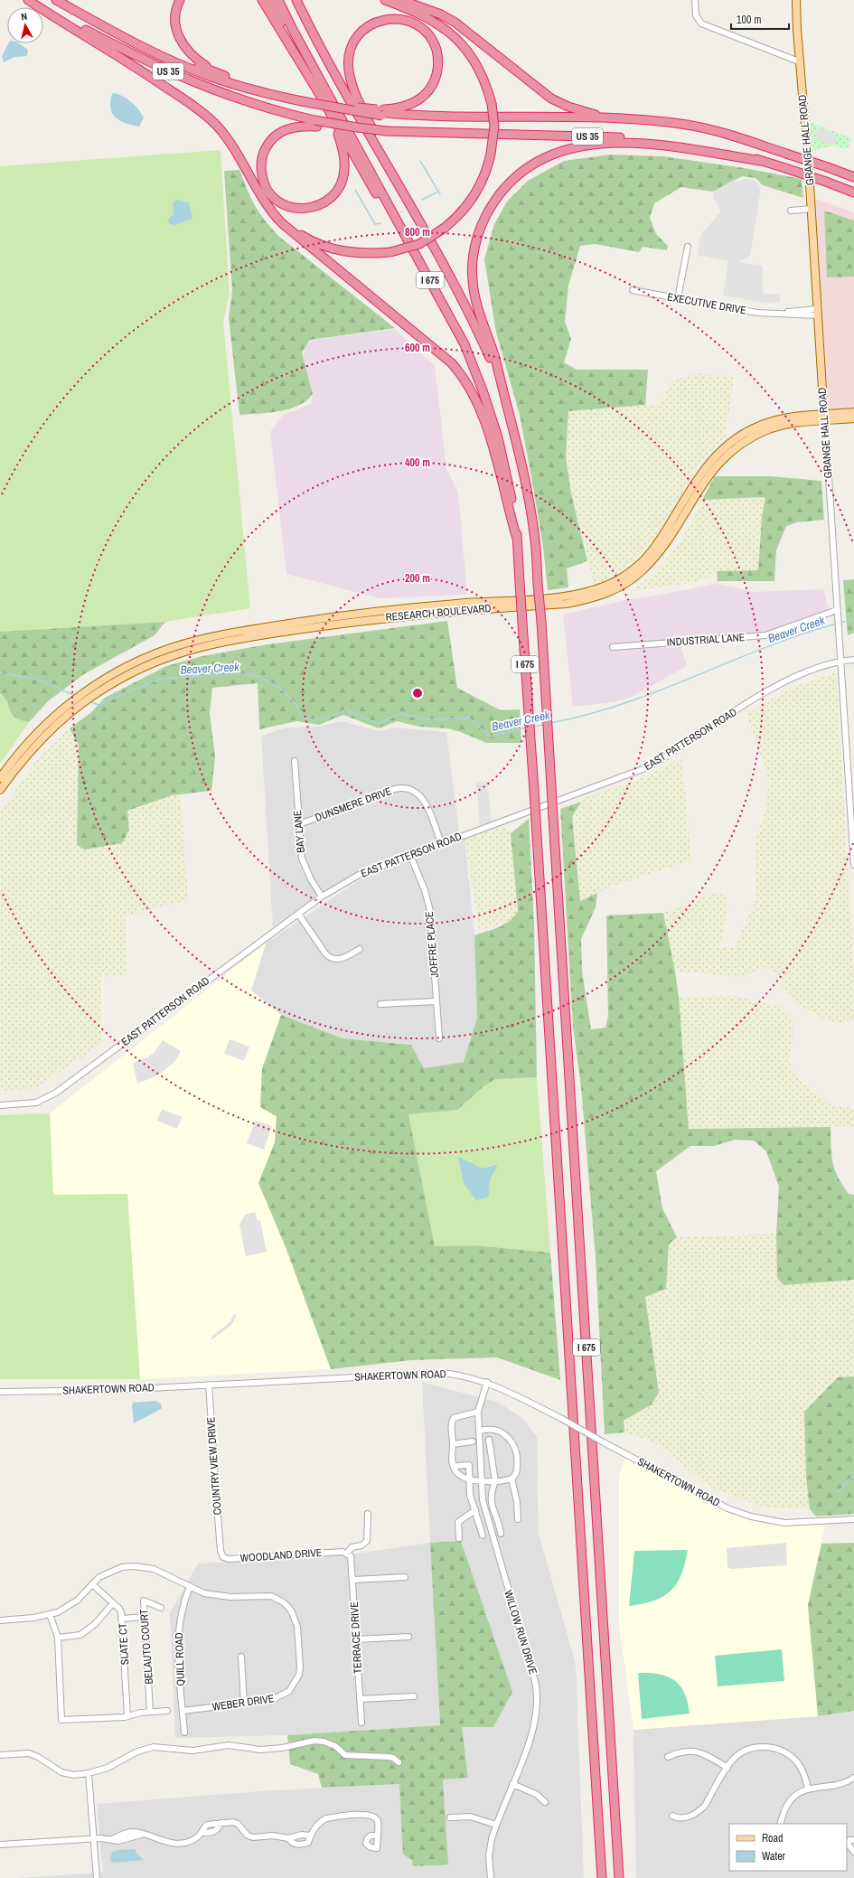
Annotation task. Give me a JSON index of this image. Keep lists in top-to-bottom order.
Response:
{
  "streets": {
    "highway": ["US 35", "I 675"],
    "main road": ["GRANGE HALL ROAD", "RESEARCH BOULEVARD"],
    "street": [
      "EXECUTIVE DRIVE",
      "INDUSTRIAL LANE",
      "EAST PATTERSON ROAD",
      "DUNSMERE DRIVE",
      "BAY LANE",
      "JOFFRE PLACE",
      "SHAKERTOWN ROAD",
      "COUNTRY VIEW DRIVE",
      "WOODLAND DRIVE",
      "WILLOW RUN DRIVE",
      "TERRACE DRIVE",
      "SLATE CT",
      "BELAUTO COURT",
      "QUILL ROAD",
      "WEBER DRIVE"
    ]
  },
  "crossings": [
    ["GRANGE HALL ROAD", "EXECUTIVE DRIVE"],
    ["GRANGE HALL ROAD", "RESEARCH BOULEVARD"],
    ["GRANGE HALL ROAD", "INDUSTRIAL LANE"],
    ["GRANGE HALL ROAD", "EAST PATTERSON ROAD"],
    ["EAST PATTERSON ROAD", "DUNSMERE DRIVE"],
    ["EAST PATTERSON ROAD", "BAY LANE"],
    ["EAST PATTERSON ROAD", "JOFFRE PLACE"],
    ["DUNSMERE DRIVE", "BAY LANE"],
    ["SHAKERTOWN ROAD", "COUNTRY VIEW DRIVE"],
    ["SHAKERTOWN ROAD", "WILLOW RUN DRIVE"],
    ["COUNTRY VIEW DRIVE", "WOODLAND DRIVE"],
    ["WOODLAND DRIVE", "TERRACE DRIVE"],
    ["SLATE CT", "WEBER DRIVE"],
    ["QUILL ROAD", "WEBER DRIVE"]
  ],
  "water": ["Beaver Creek"],
  "legend": ["Road", "Water"],
  "scale_bar": "100 m",
  "north": "top",
  "rings": [
    "800 m",
    "600 m",
    "400 m",
    "200 m"
  ]
}
